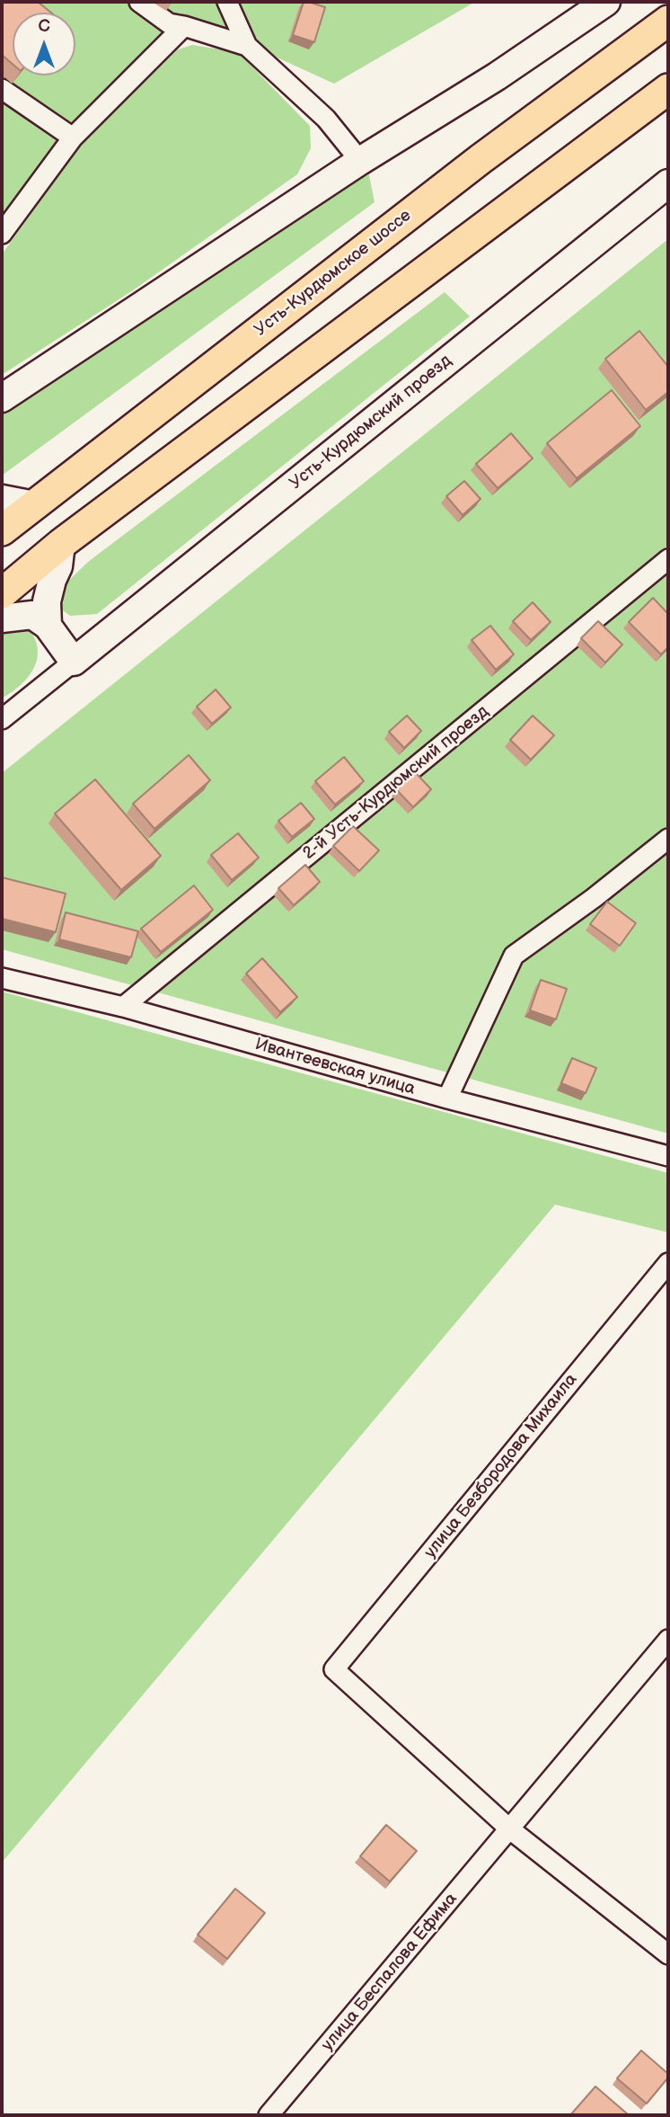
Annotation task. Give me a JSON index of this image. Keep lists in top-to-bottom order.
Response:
{
  "streets": {
    "main road": ["Усть-Курдюмское шоссе"],
    "street": [
      "Усть-Курдюмский проезд",
      "2-й Усть-Курдюмский проезд",
      "Ивантеевская улица",
      "улица Безбородова Михаила",
      "улица Беспалова Ефима"
    ]
  },
  "crossings": [
    ["2-й Усть-Курдюмский проезд", "Ивантеевская улица"],
    ["улица Безбородова Михаила", "улица Беспалова Ефима"]
  ],
  "north": "top"
}
